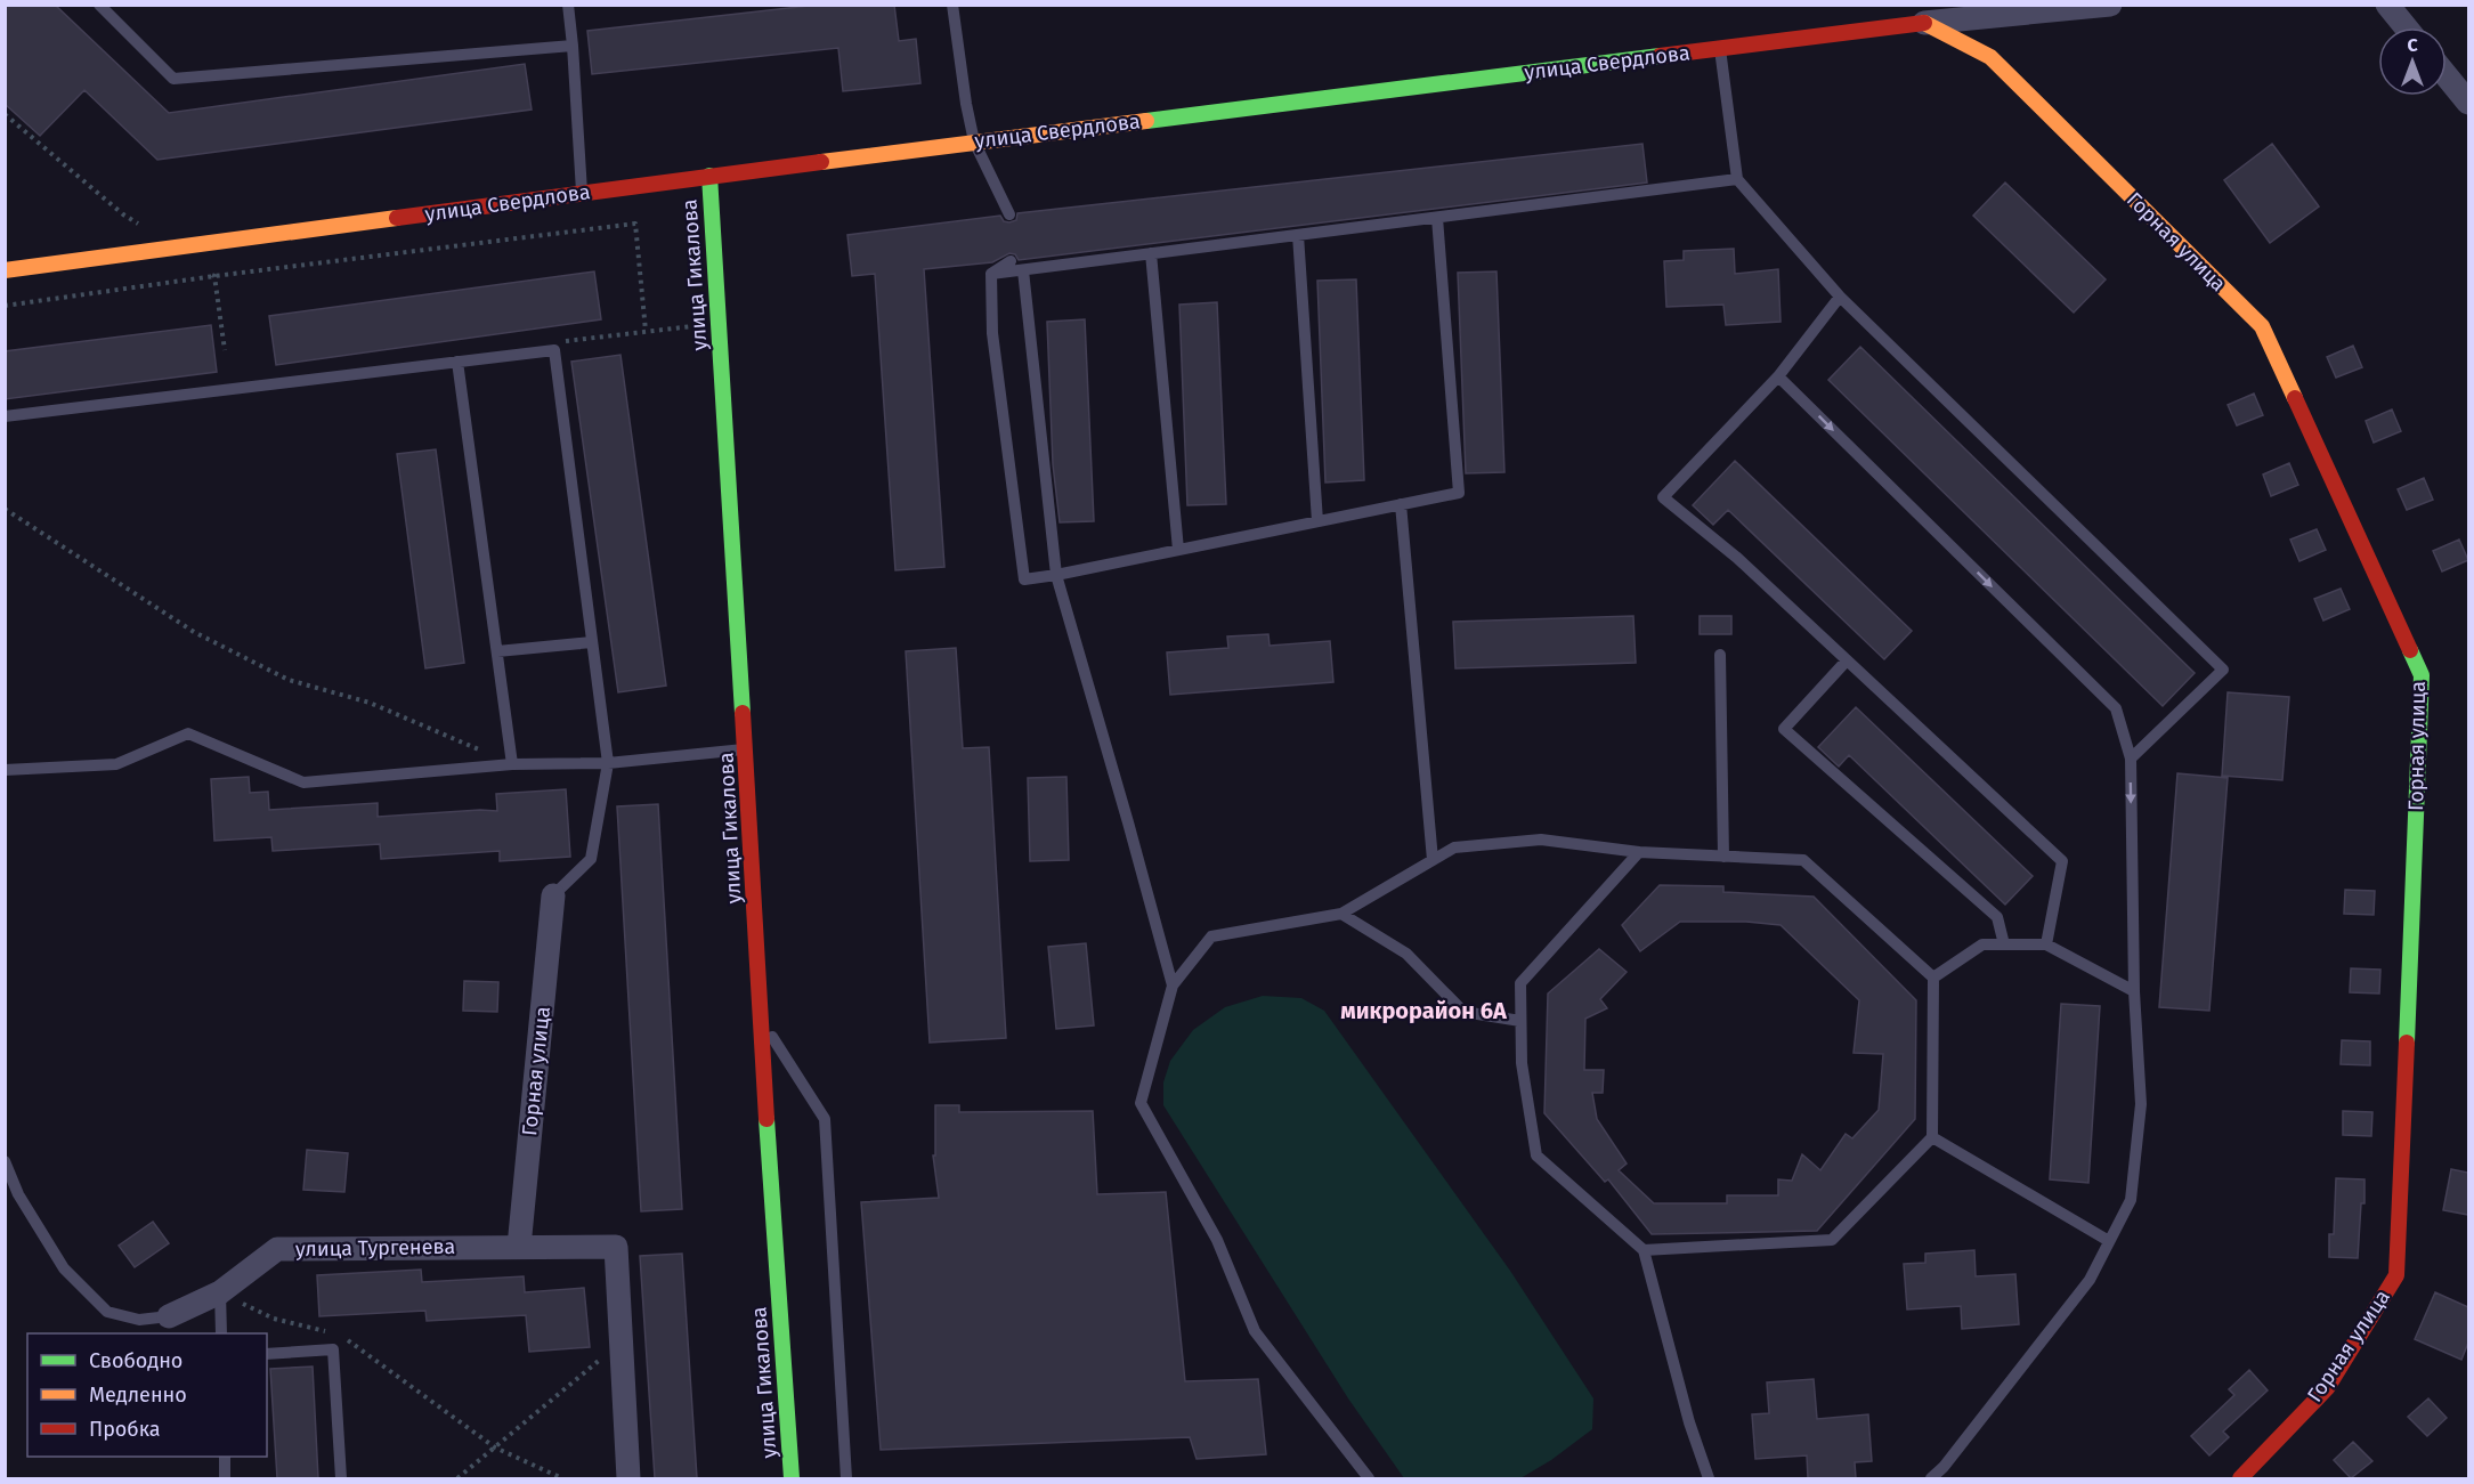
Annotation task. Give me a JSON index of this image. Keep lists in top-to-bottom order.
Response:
{
  "streets": {
    "street": [
      "улица Свердлова",
      "Горная улица",
      "улица Гикалова",
      "улица Тургенева"
    ]
  },
  "crossings": [
    ["улица Свердлова", "Горная улица"],
    ["улица Свердлова", "улица Гикалова"],
    ["Горная улица", "улица Тургенева"]
  ],
  "districts": ["микрорайон 6А"],
  "legend": ["Свободно", "Медленно", "Пробка"],
  "north": "top"
}
